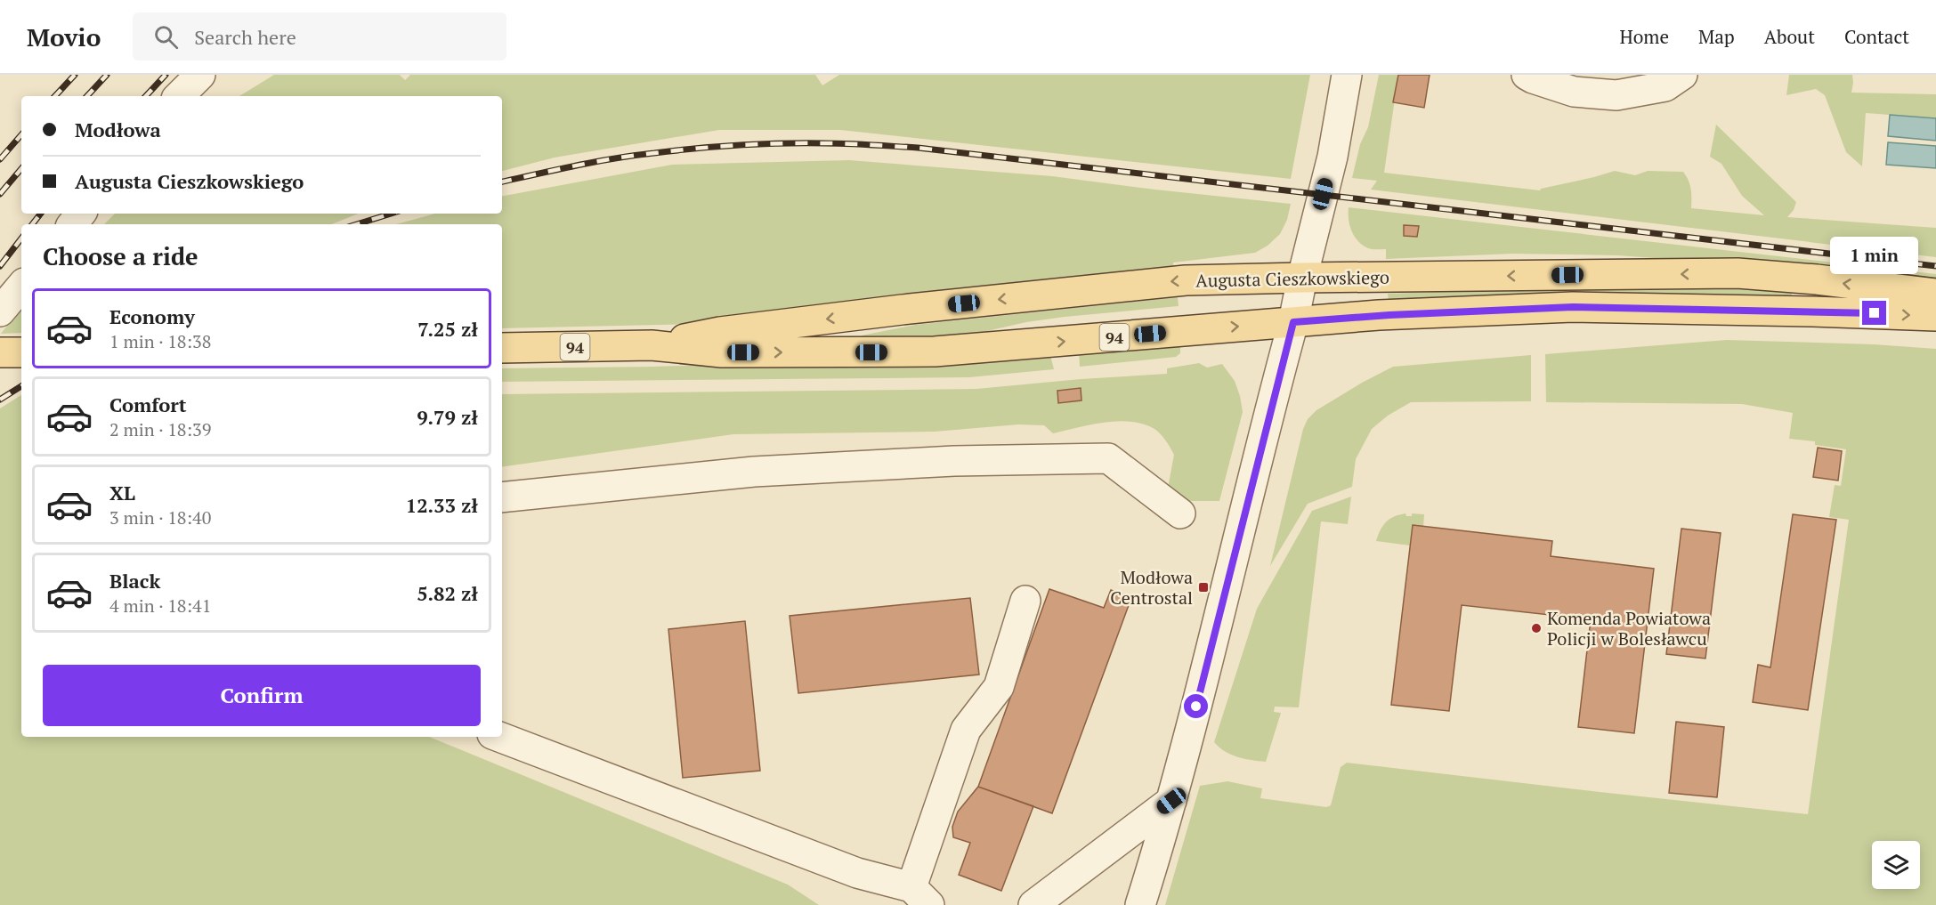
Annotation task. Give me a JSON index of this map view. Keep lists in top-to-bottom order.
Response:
{
  "streets": {
    "main road": ["Augusta Cieszkowskiego", "94"]
  },
  "places": {
    "transit": ["Modłowa Centrostal"],
    "other": ["Komenda Powiatowa Policji w Bolesławcu"]
  },
  "page": {
    "header": "Movio",
    "search": "Search here",
    "nav": [
      "Home",
      "Map",
      "About",
      "Contact"
    ],
    "banner": ["Modłowa", "Augusta Cieszkowskiego"],
    "heading": "Choose a ride",
    "bubble": "1 min",
    "list": [
      {
        "name": "Economy",
        "note": "1 min · 18:38",
        "value": "7.25 zł"
      },
      {
        "name": "Comfort",
        "note": "2 min · 18:39",
        "value": "9.79 zł"
      },
      {
        "name": "XL",
        "note": "3 min · 18:40",
        "value": "12.33 zł"
      },
      {
        "name": "Black",
        "note": "4 min · 18:41",
        "value": "5.82 zł"
      }
    ],
    "buttons": "Confirm"
  }
}
